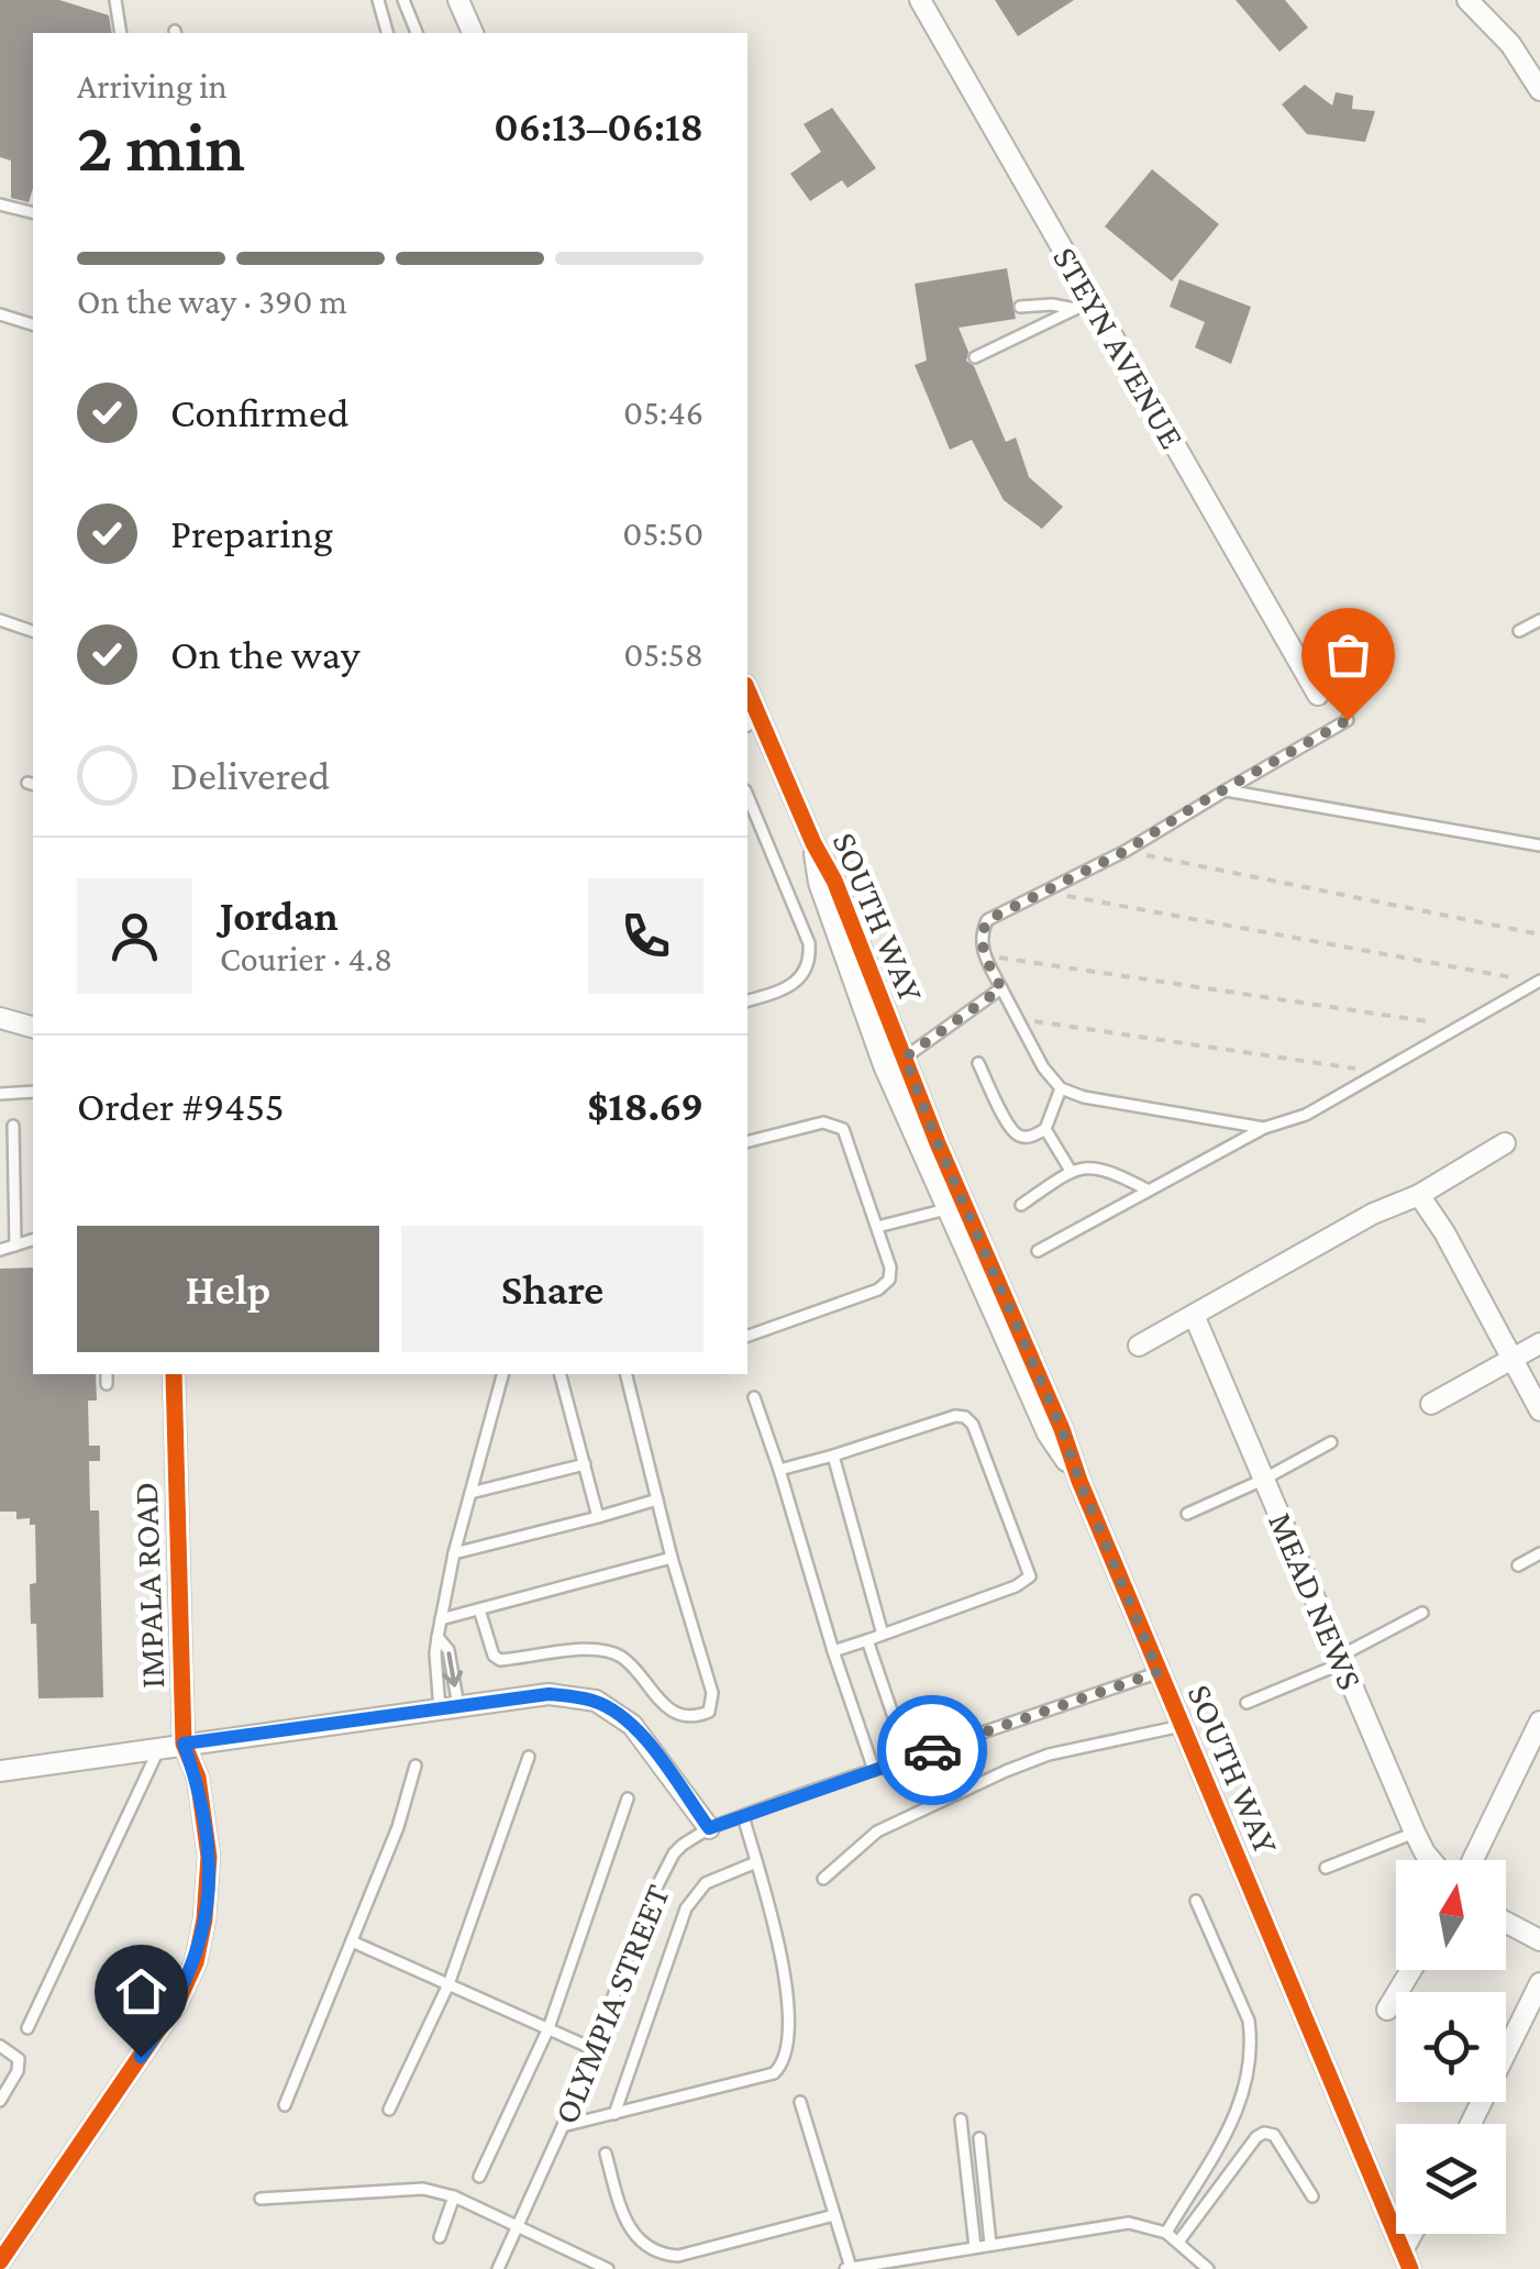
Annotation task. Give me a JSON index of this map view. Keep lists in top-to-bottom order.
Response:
{
  "streets": {
    "street": [
      "STEYN AVENUE",
      "SOUTH WAY",
      "IMPALA ROAD",
      "MEAD NEWS"
    ],
    "lane": ["OLYMPIA STREET"]
  },
  "crossings": [
    ["SOUTH WAY", "OLYMPIA STREET"]
  ],
  "north": "top",
  "page": {
    "heading": ["2 min", "Arriving in", "06:13–06:18"],
    "panel": [
      "Jordan",
      "Courier · 4.8",
      "Order #9455",
      "$18.69"
    ],
    "bar": "On the way · 390 m",
    "list": [
      ["Confirmed", "05:46"],
      ["Preparing", "05:50"],
      ["On the way", "05:58"],
      "Delivered"
    ],
    "buttons": ["Help", "Share"]
  }
}
